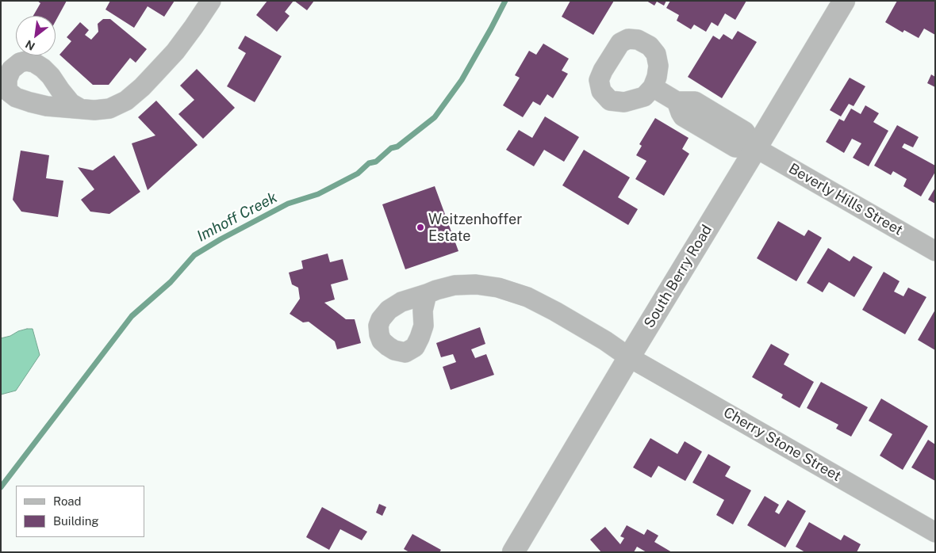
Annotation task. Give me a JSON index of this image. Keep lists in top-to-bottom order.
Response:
{
  "streets": {
    "street": ["Beverly Hills Street", "South Berry Road", "Cherry Stone Street"]
  },
  "crossings": [
    ["Beverly Hills Street", "South Berry Road"],
    ["South Berry Road", "Cherry Stone Street"]
  ],
  "water": ["Imhoff Creek"],
  "places": ["Weitzenhoffer Estate"],
  "legend": ["Road", "Building"],
  "north": "bottom left"
}
